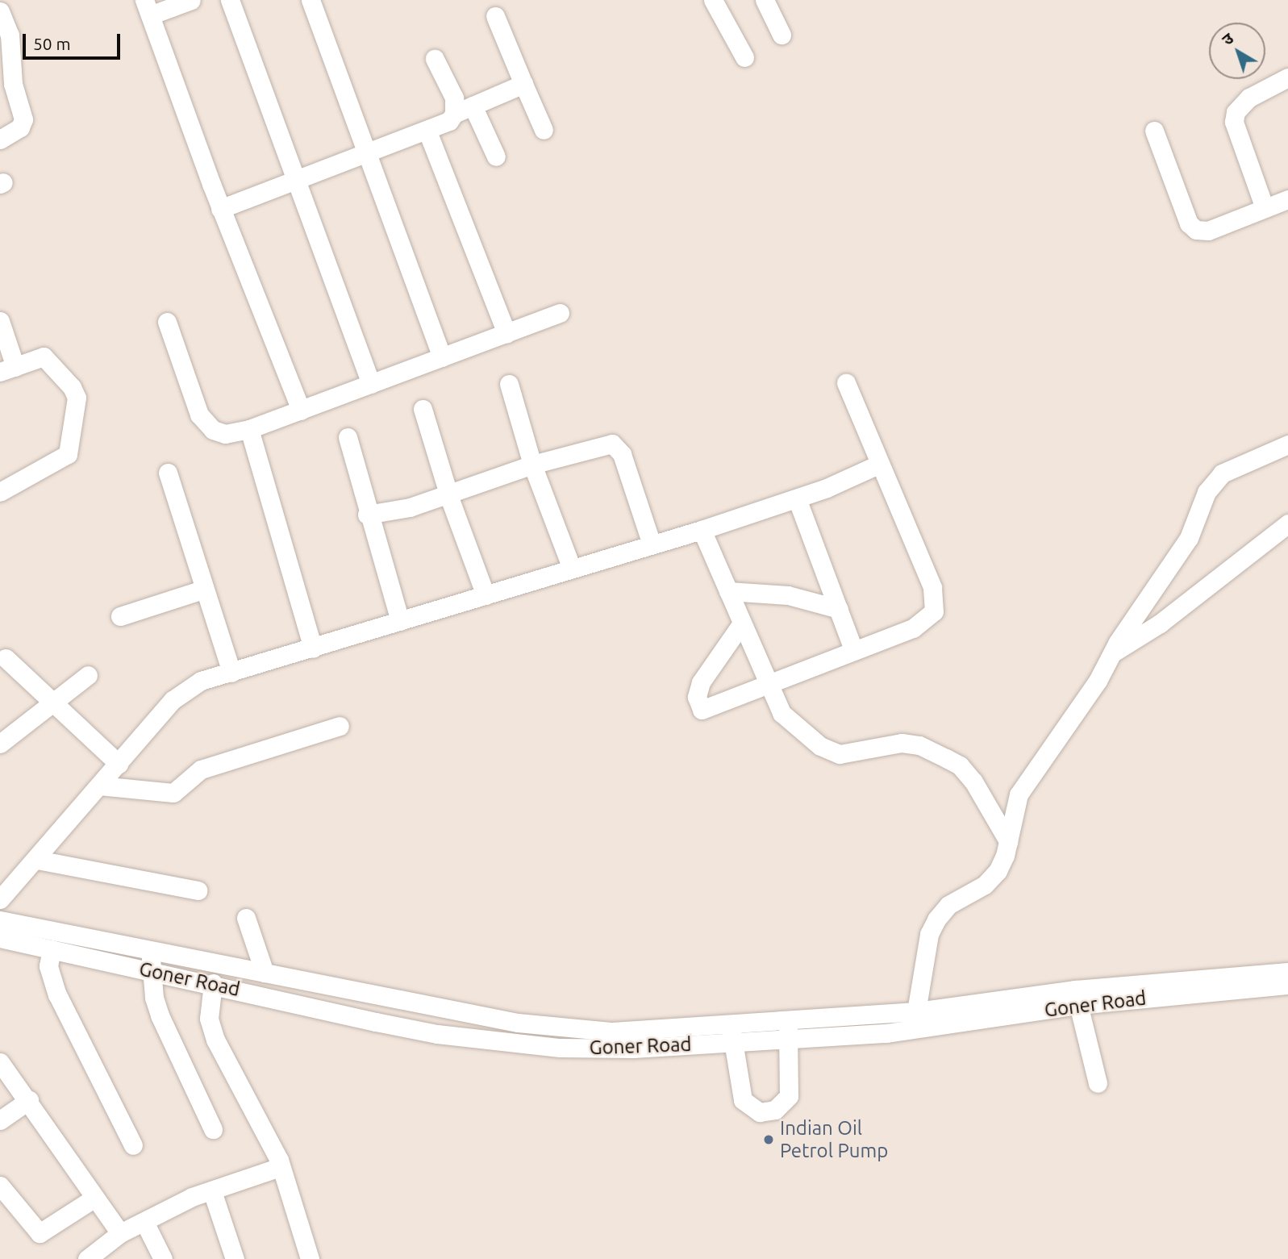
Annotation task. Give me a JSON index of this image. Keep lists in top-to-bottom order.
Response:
{
  "streets": {
    "street": ["Goner Road"]
  },
  "places": ["Indian Oil Petrol Pump"],
  "scale_bar": "50 m",
  "north": "top left"
}
